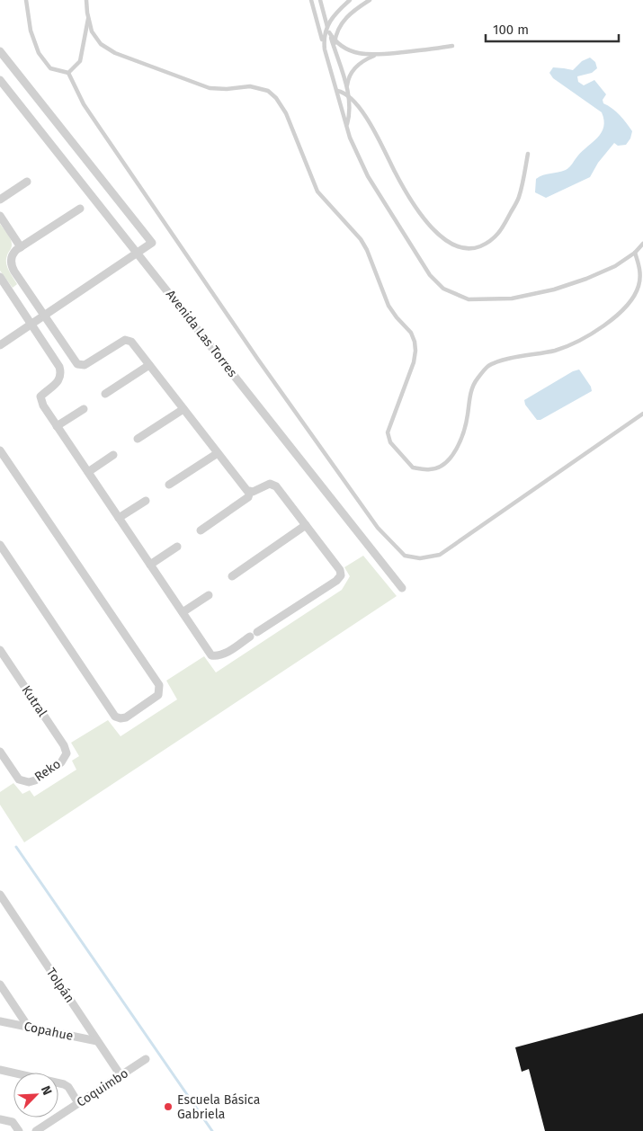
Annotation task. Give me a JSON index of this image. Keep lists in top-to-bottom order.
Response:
{
  "streets": {
    "street": [
      "Avenida Las Torres",
      "Kutral",
      "Reko",
      "Tolpán",
      "Copahue",
      "Coquimbo"
    ]
  },
  "crossings": [
    ["Kutral", "Reko"],
    ["Tolpán", "Copahue"],
    ["Tolpán", "Coquimbo"]
  ],
  "places": ["Escuela Básica Gabriela"],
  "scale_bar": "100 m",
  "north": "top right"
}
